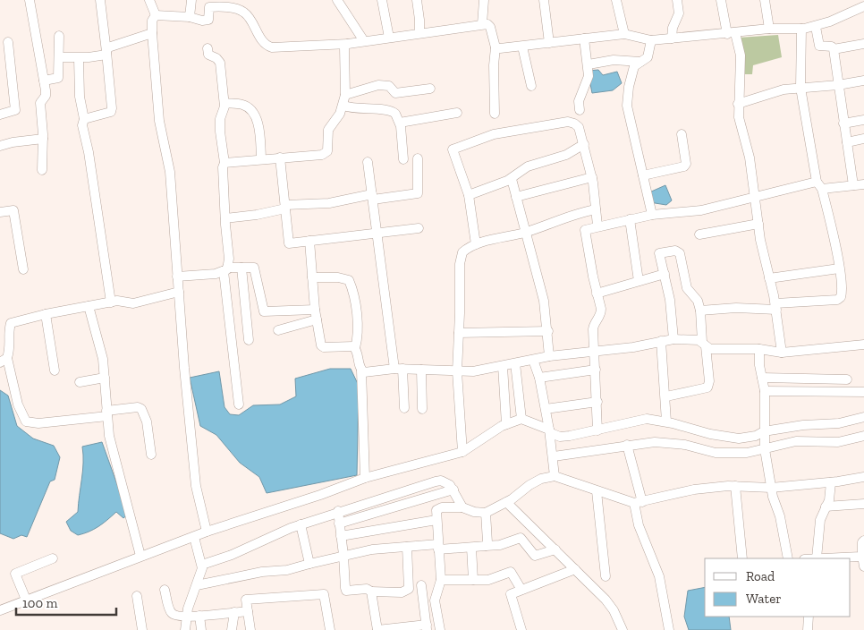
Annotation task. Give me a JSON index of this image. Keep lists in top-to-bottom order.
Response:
{
  "legend": ["Road", "Water"],
  "scale_bar": "100 m"
}
